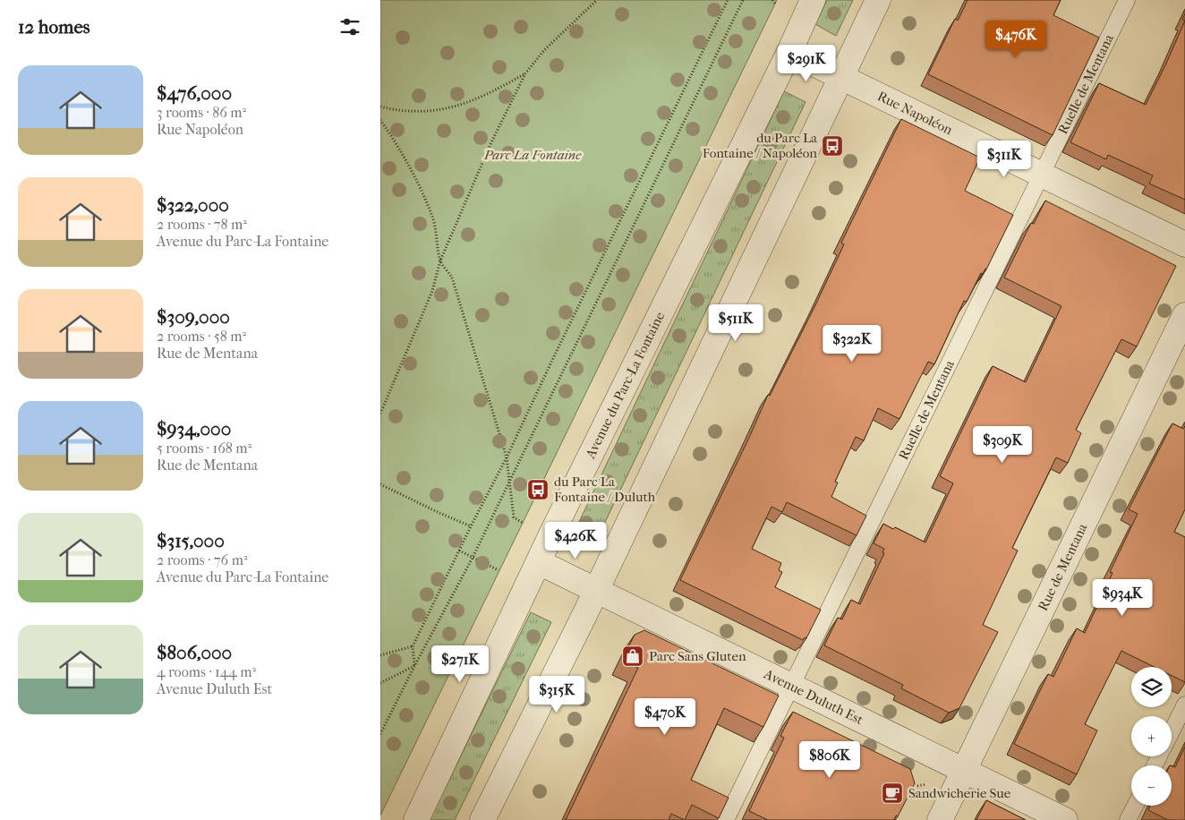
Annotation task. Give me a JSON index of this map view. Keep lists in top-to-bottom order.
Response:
{
  "streets": {
    "street": [
      "Rue Napoléon",
      "Avenue du Parc-La Fontaine",
      "Rue de Mentana",
      "Avenue Duluth Est"
    ],
    "lane": ["Ruelle de Mentana"]
  },
  "crossings": [
    ["Ruelle de Mentana", "Rue Napoléon"],
    ["Ruelle de Mentana", "Avenue Duluth Est"],
    ["Rue Napoléon", "Avenue du Parc-La Fontaine"],
    ["Avenue du Parc-La Fontaine", "Avenue Duluth Est"],
    ["Rue de Mentana", "Avenue Duluth Est"]
  ],
  "parks": ["Parc La Fontaine"],
  "places": {
    "bus stop": ["du Parc La Fontaine / Napoléon", "du Parc La Fontaine / Duluth"],
    "shop": ["Parc Sans Gluten"],
    "cafe": ["Sandwicherie Sue"]
  },
  "page": {
    "heading": "12 homes",
    "price": [
      "$476K",
      "$291K",
      "$311K",
      "$511K",
      "$322K",
      "$309K",
      "$426K",
      "$934K",
      "$271K",
      "$315K",
      "$470K",
      "$806K"
    ],
    "list": [
      {
        "name": "$476,000",
        "note": "3 rooms · 86 m² · Rue Napoléon"
      },
      {
        "name": "$322,000",
        "note": "2 rooms · 78 m² · Avenue du Parc-La Fontaine"
      },
      {
        "name": "$309,000",
        "note": "2 rooms · 58 m² · Rue de Mentana"
      },
      {
        "name": "$934,000",
        "note": "5 rooms · 168 m² · Rue de Mentana"
      },
      {
        "name": "$315,000",
        "note": "2 rooms · 76 m² · Avenue du Parc-La Fontaine"
      },
      {
        "name": "$806,000",
        "note": "4 rooms · 144 m² · Avenue Duluth Est"
      }
    ],
    "map_buttons": ["+", "−"]
  }
}
